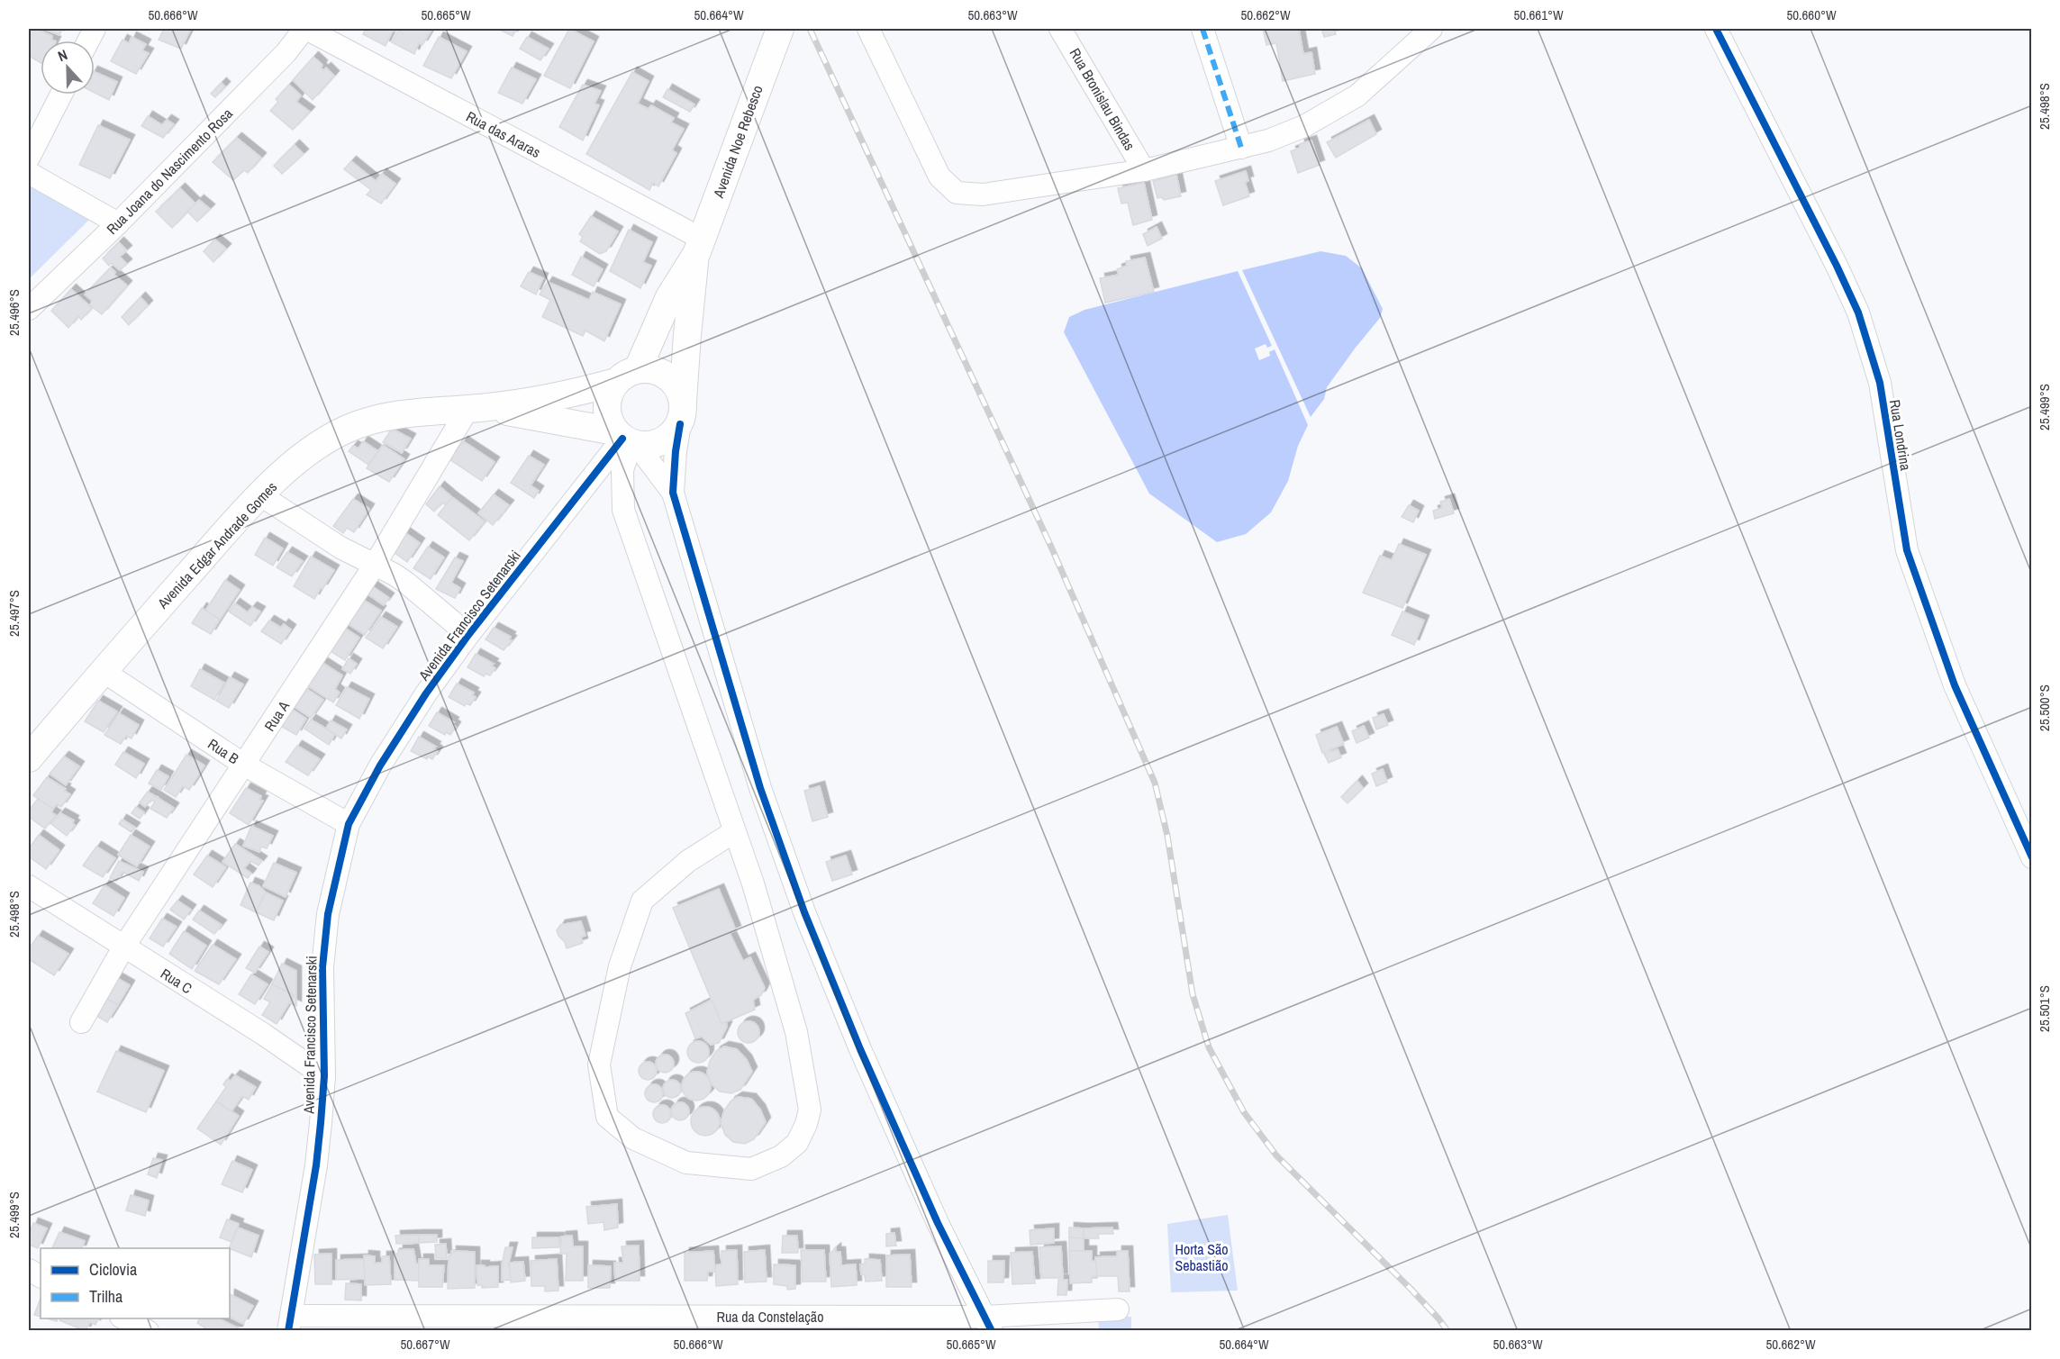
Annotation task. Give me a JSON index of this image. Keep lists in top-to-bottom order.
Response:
{
  "streets": {
    "main road": ["Avenida Noe Rebesco", "Avenida Edgar Andrade Gomes"],
    "street": [
      "Rua Bronislau Bindas",
      "Rua das Araras",
      "Rua Joana do Nascimento Rosa",
      "Rua Londrina",
      "Avenida Francisco Setenarski",
      "Rua A",
      "Rua B",
      "Rua C",
      "Rua da Constelação"
    ]
  },
  "crossings": [
    ["Rua das Araras", "Avenida Noe Rebesco"],
    ["Rua das Araras", "Rua Joana do Nascimento Rosa"],
    ["Avenida Noe Rebesco", "Avenida Edgar Andrade Gomes"],
    ["Avenida Noe Rebesco", "Avenida Francisco Setenarski"],
    ["Avenida Edgar Andrade Gomes", "Avenida Francisco Setenarski"],
    ["Avenida Edgar Andrade Gomes", "Rua A"],
    ["Avenida Edgar Andrade Gomes", "Rua B"],
    ["Avenida Francisco Setenarski", "Rua B"],
    ["Avenida Francisco Setenarski", "Rua C"],
    ["Avenida Francisco Setenarski", "Rua da Constelação"],
    ["Rua A", "Rua B"],
    ["Rua A", "Rua C"]
  ],
  "parks": ["Horta São Sebastião"],
  "legend": ["Ciclovia", "Trilha"],
  "north": "top",
  "coordinates": [
    "50.666°W",
    "50.665°W",
    "50.664°W",
    "50.663°W",
    "50.662°W",
    "50.661°W",
    "50.660°W",
    "25.498°S",
    "25.496°S",
    "25.499°S",
    "25.497°S",
    "25.500°S",
    "25.501°S",
    "50.667°W"
  ]
}
